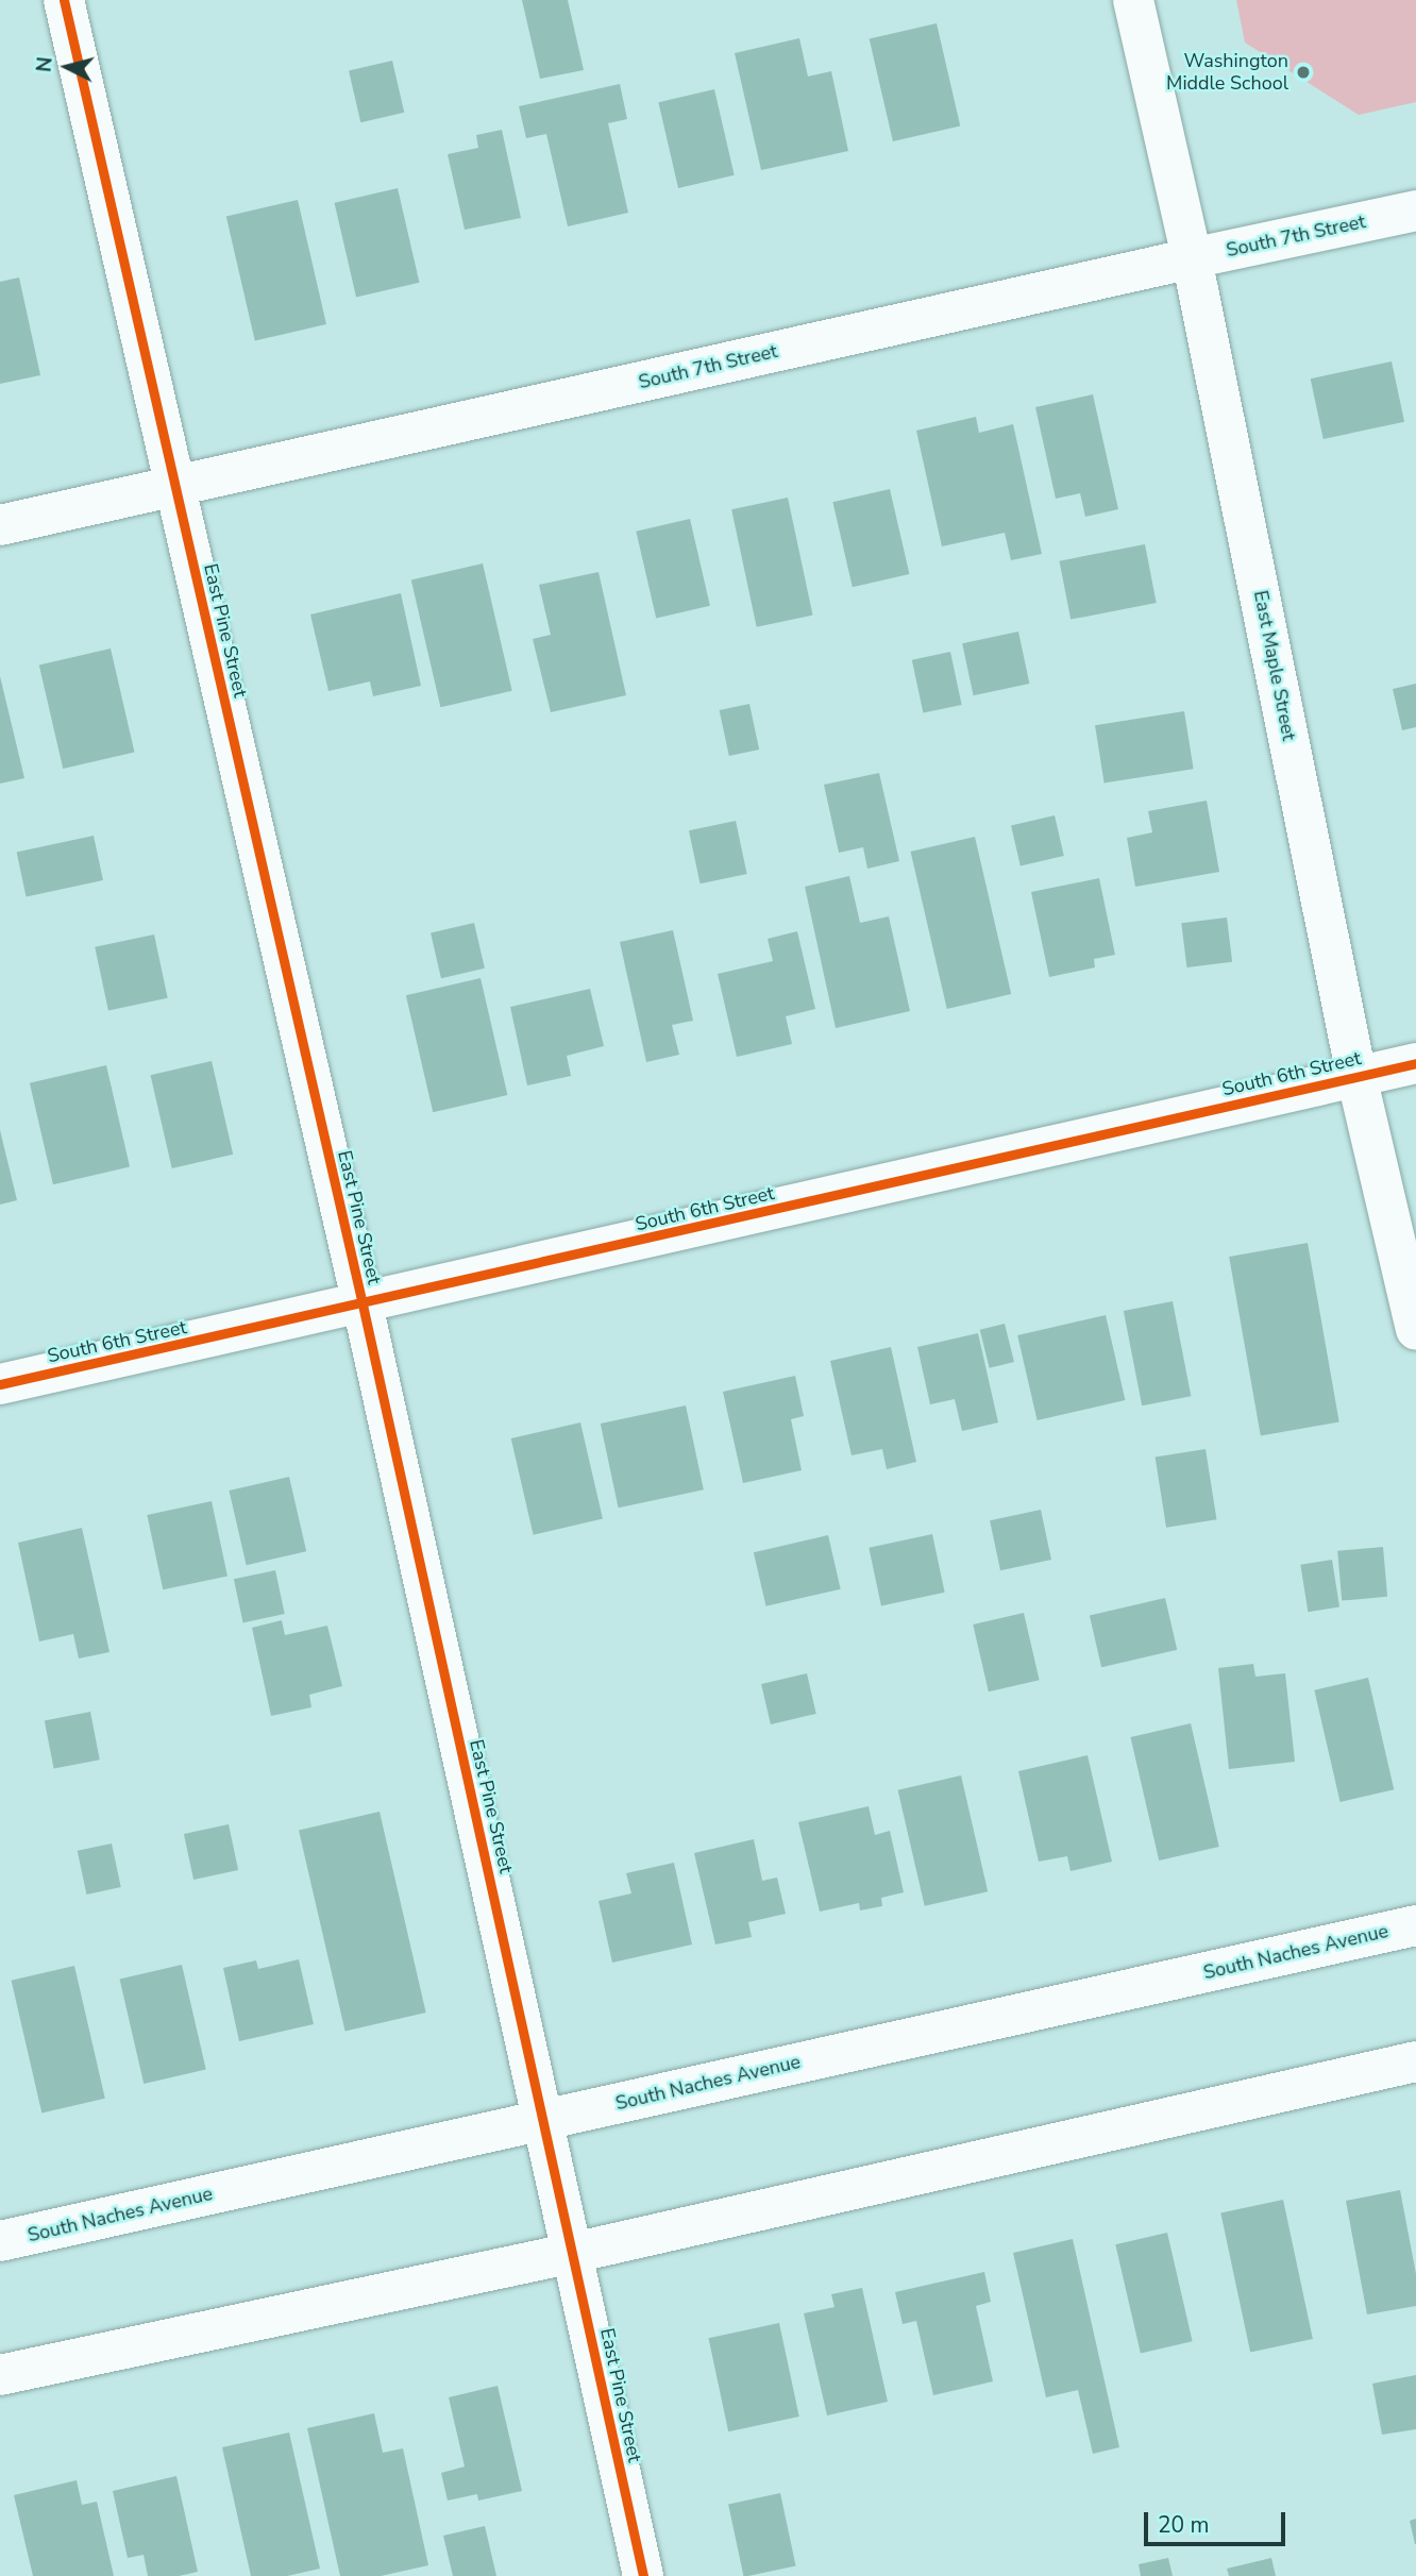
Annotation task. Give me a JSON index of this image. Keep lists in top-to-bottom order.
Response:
{
  "streets": {
    "street": [
      "South 7th Street",
      "East Pine Street",
      "East Maple Street",
      "South 6th Street",
      "South Naches Avenue"
    ]
  },
  "crossings": [
    ["South 7th Street", "East Pine Street"],
    ["South 7th Street", "East Maple Street"],
    ["East Pine Street", "South 6th Street"],
    ["East Pine Street", "South Naches Avenue"],
    ["East Maple Street", "South 6th Street"]
  ],
  "places": ["Washington Middle School"],
  "scale_bar": "20 m",
  "north": "left"
}
